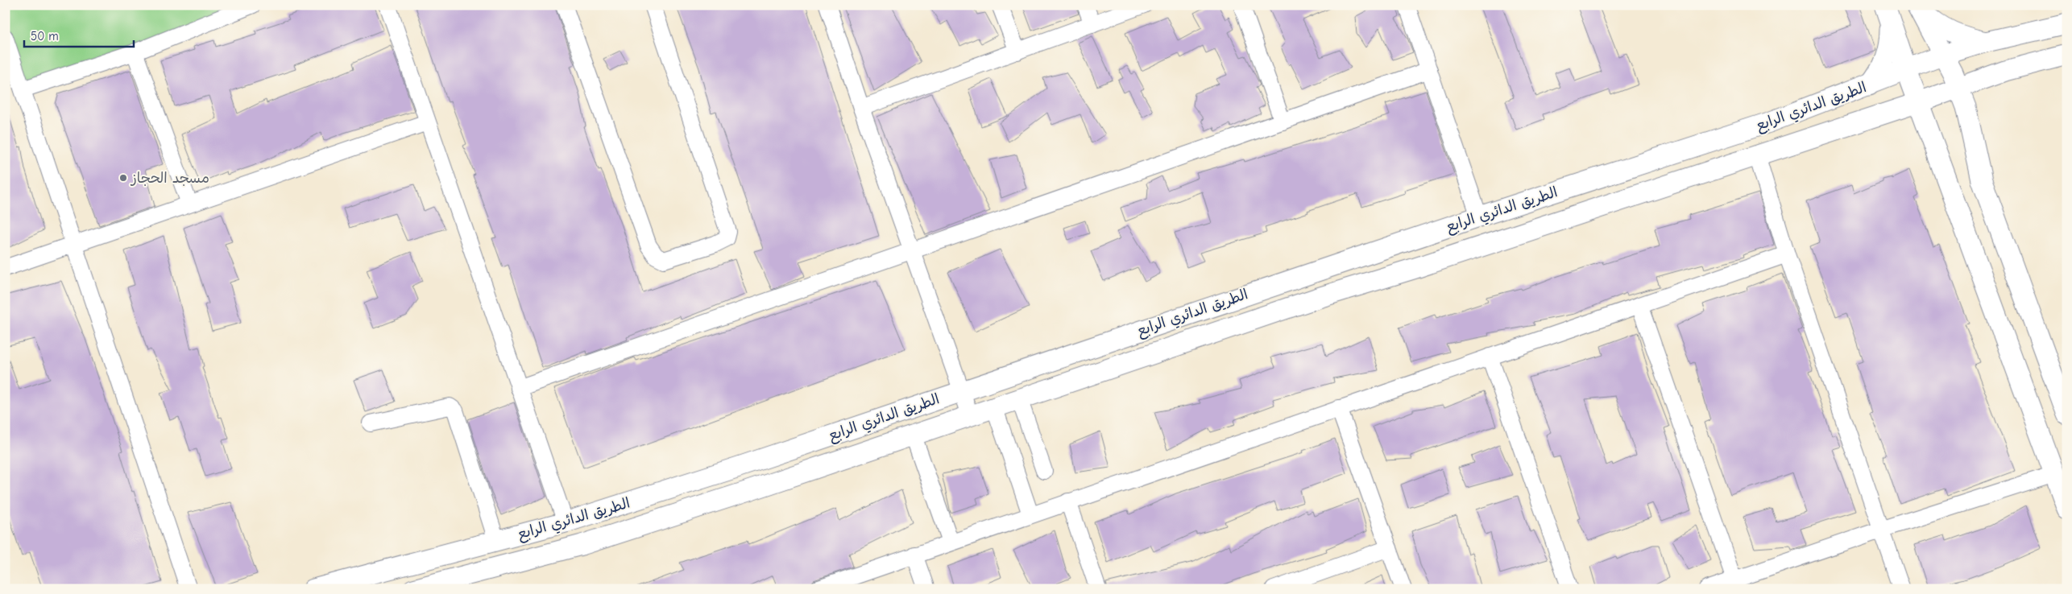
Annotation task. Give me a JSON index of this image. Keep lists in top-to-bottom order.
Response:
{
  "streets": {
    "main road": ["الطريق الدائري الرابع"]
  },
  "places": ["مسجد الحجاز"],
  "scale_bar": "50 m"
}
